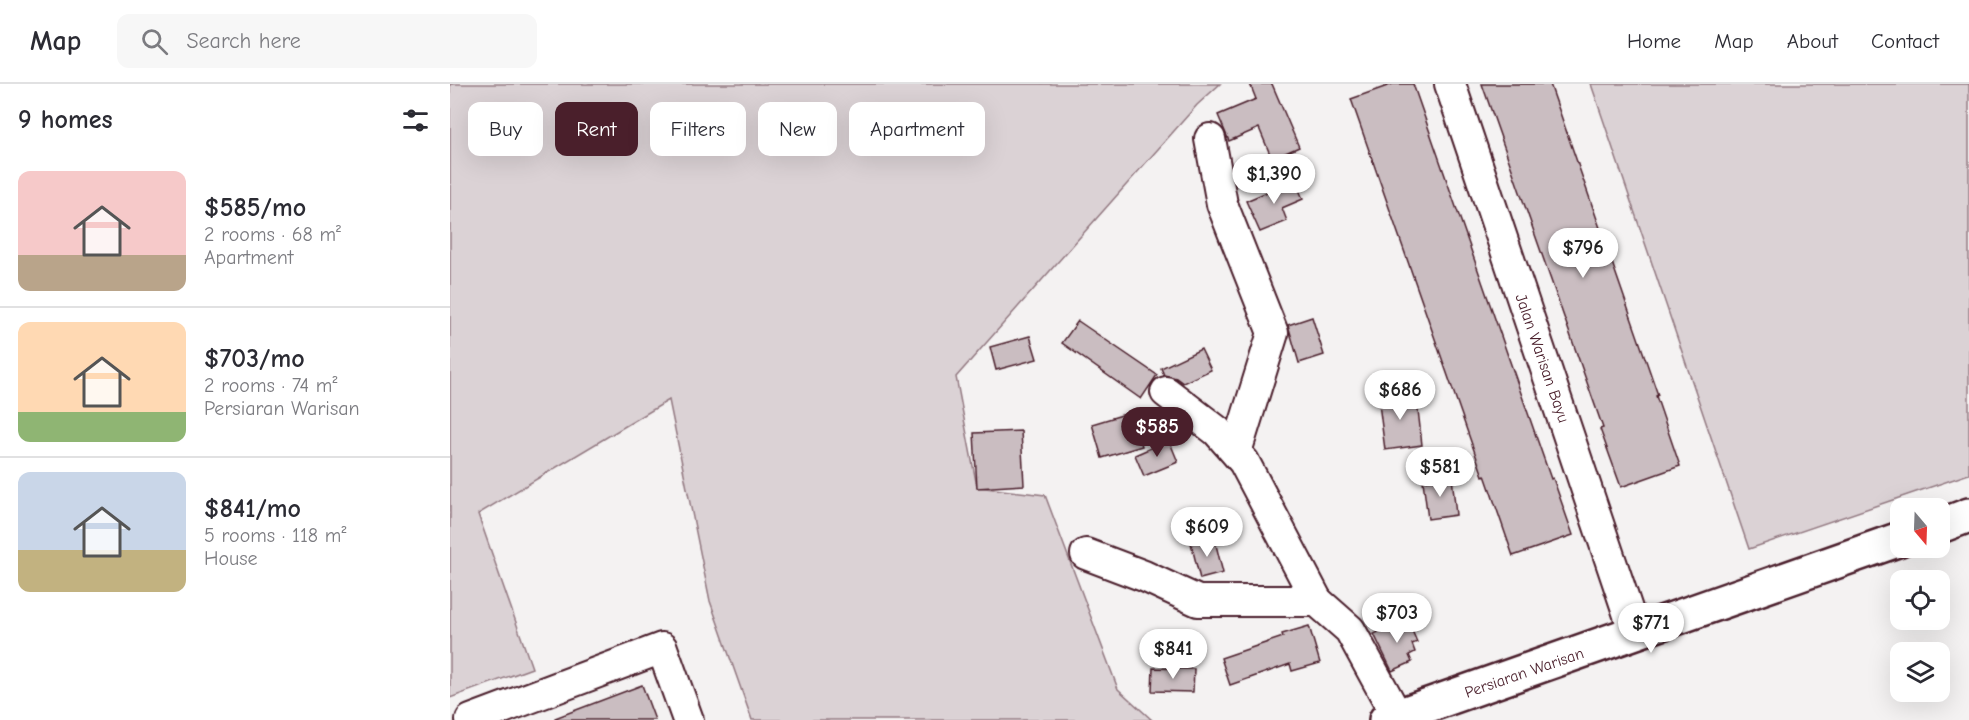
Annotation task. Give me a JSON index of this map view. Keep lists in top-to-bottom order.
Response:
{
  "streets": {
    "main road": ["Persiaran Warisan"],
    "street": ["Jalan Warisan Bayu"]
  },
  "crossings": [
    ["Jalan Warisan Bayu", "Persiaran Warisan"]
  ],
  "north": "bottom",
  "page": {
    "header": "Map",
    "search": "Search here",
    "nav": [
      "Home",
      "Map",
      "About",
      "Contact"
    ],
    "heading": "9 homes",
    "chip": [
      "Buy",
      "Rent",
      "Filters",
      "New",
      "Apartment"
    ],
    "price": [
      "$1,390",
      "$796",
      "$686",
      "$585",
      "$581",
      "$609",
      "$703",
      "$771",
      "$841"
    ],
    "list": [
      {
        "name": "$585/mo",
        "note": "2 rooms · 68 m² · Apartment"
      },
      {
        "name": "$703/mo",
        "note": "2 rooms · 74 m² · Persiaran Warisan"
      },
      {
        "name": "$841/mo",
        "note": "5 rooms · 118 m² · House"
      }
    ]
  }
}
